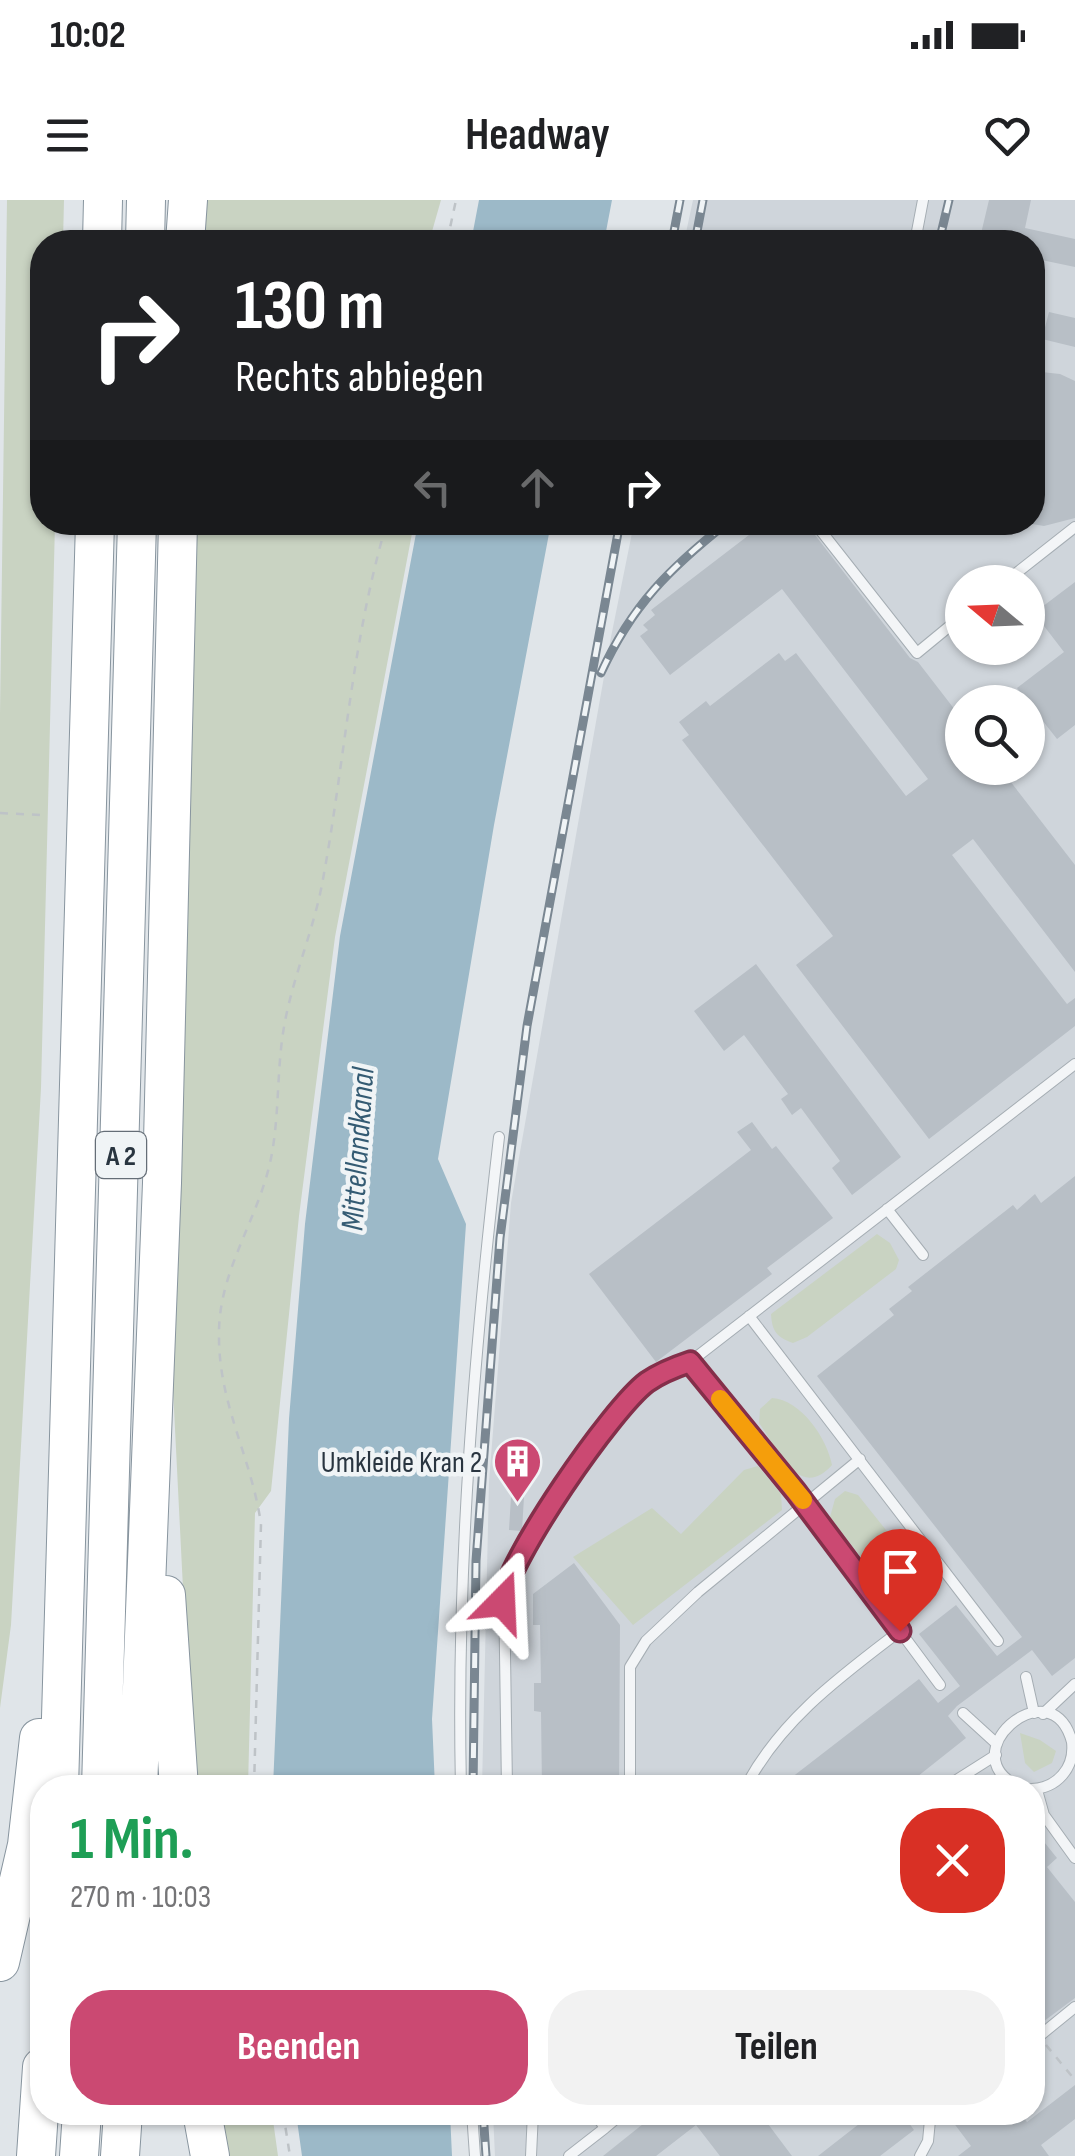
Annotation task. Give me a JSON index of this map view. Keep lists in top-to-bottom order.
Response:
{
  "streets": {
    "highway": ["A 2"]
  },
  "water": ["Mittellandkanal"],
  "places": {
    "building": ["Umkleide Kran 2"]
  },
  "north": "left",
  "page": {
    "status": "10:02",
    "header": "Headway",
    "turn": ["130 m", "Rechts abbiegen"],
    "heading": ["1 Min.", "270 m · 10:03"],
    "buttons": ["Beenden", "Teilen"]
  }
}
